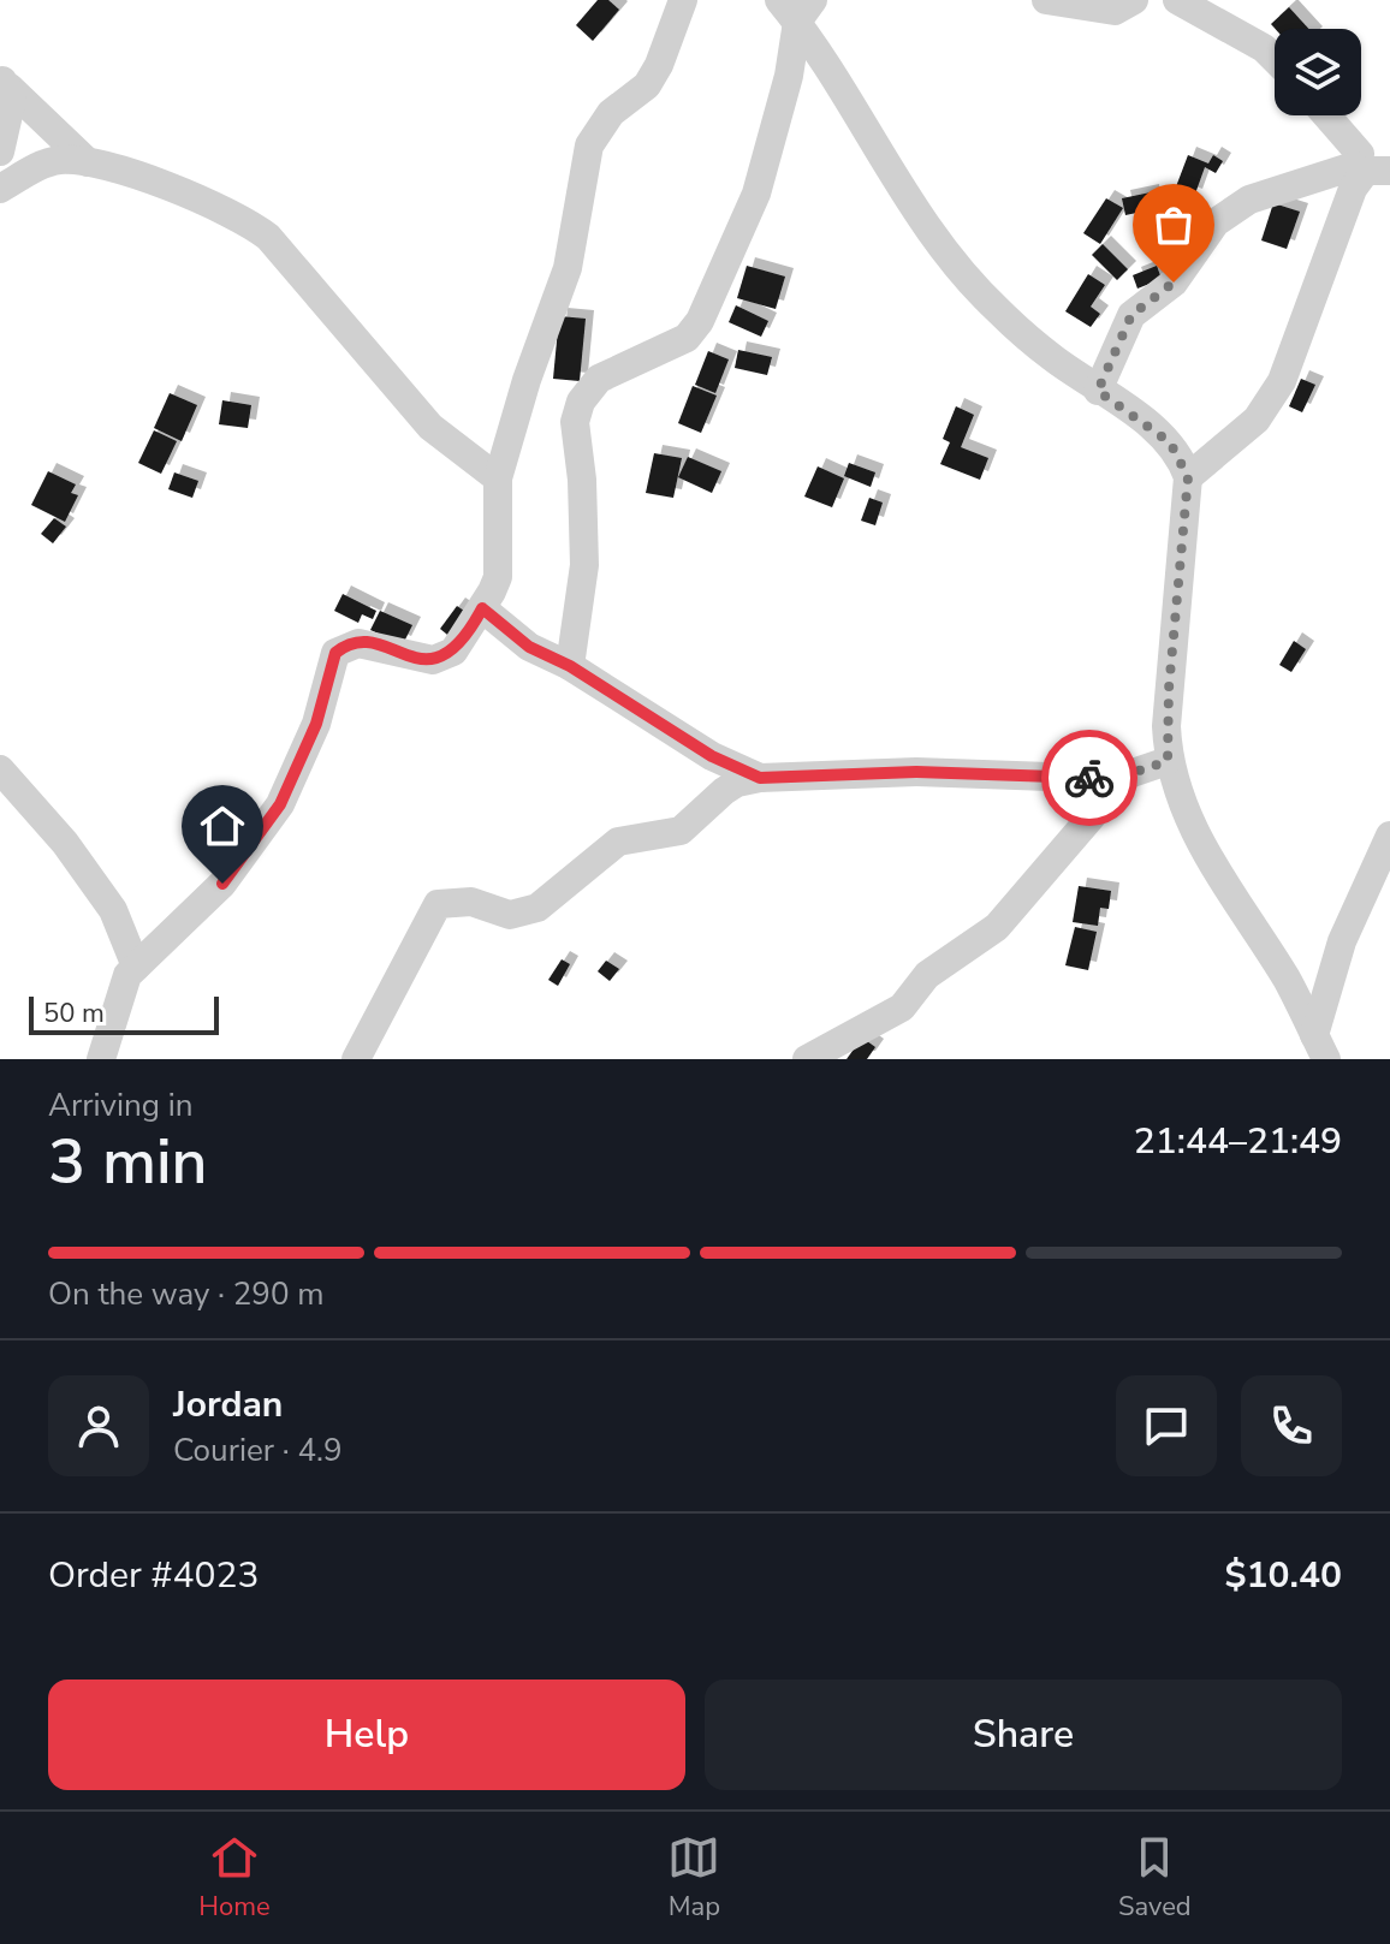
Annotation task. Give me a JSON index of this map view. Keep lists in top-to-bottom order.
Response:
{
  "scale_bar": "50 m",
  "page": {
    "scale": "50 m",
    "heading": ["3 min", "Arriving in", "21:44–21:49"],
    "panel": [
      "Jordan",
      "Courier · 4.9",
      "Order #4023",
      "$10.40"
    ],
    "bar": "On the way · 290 m",
    "buttons": ["Help", "Share"],
    "tabs": ["Home", "Map", "Saved"]
  }
}
